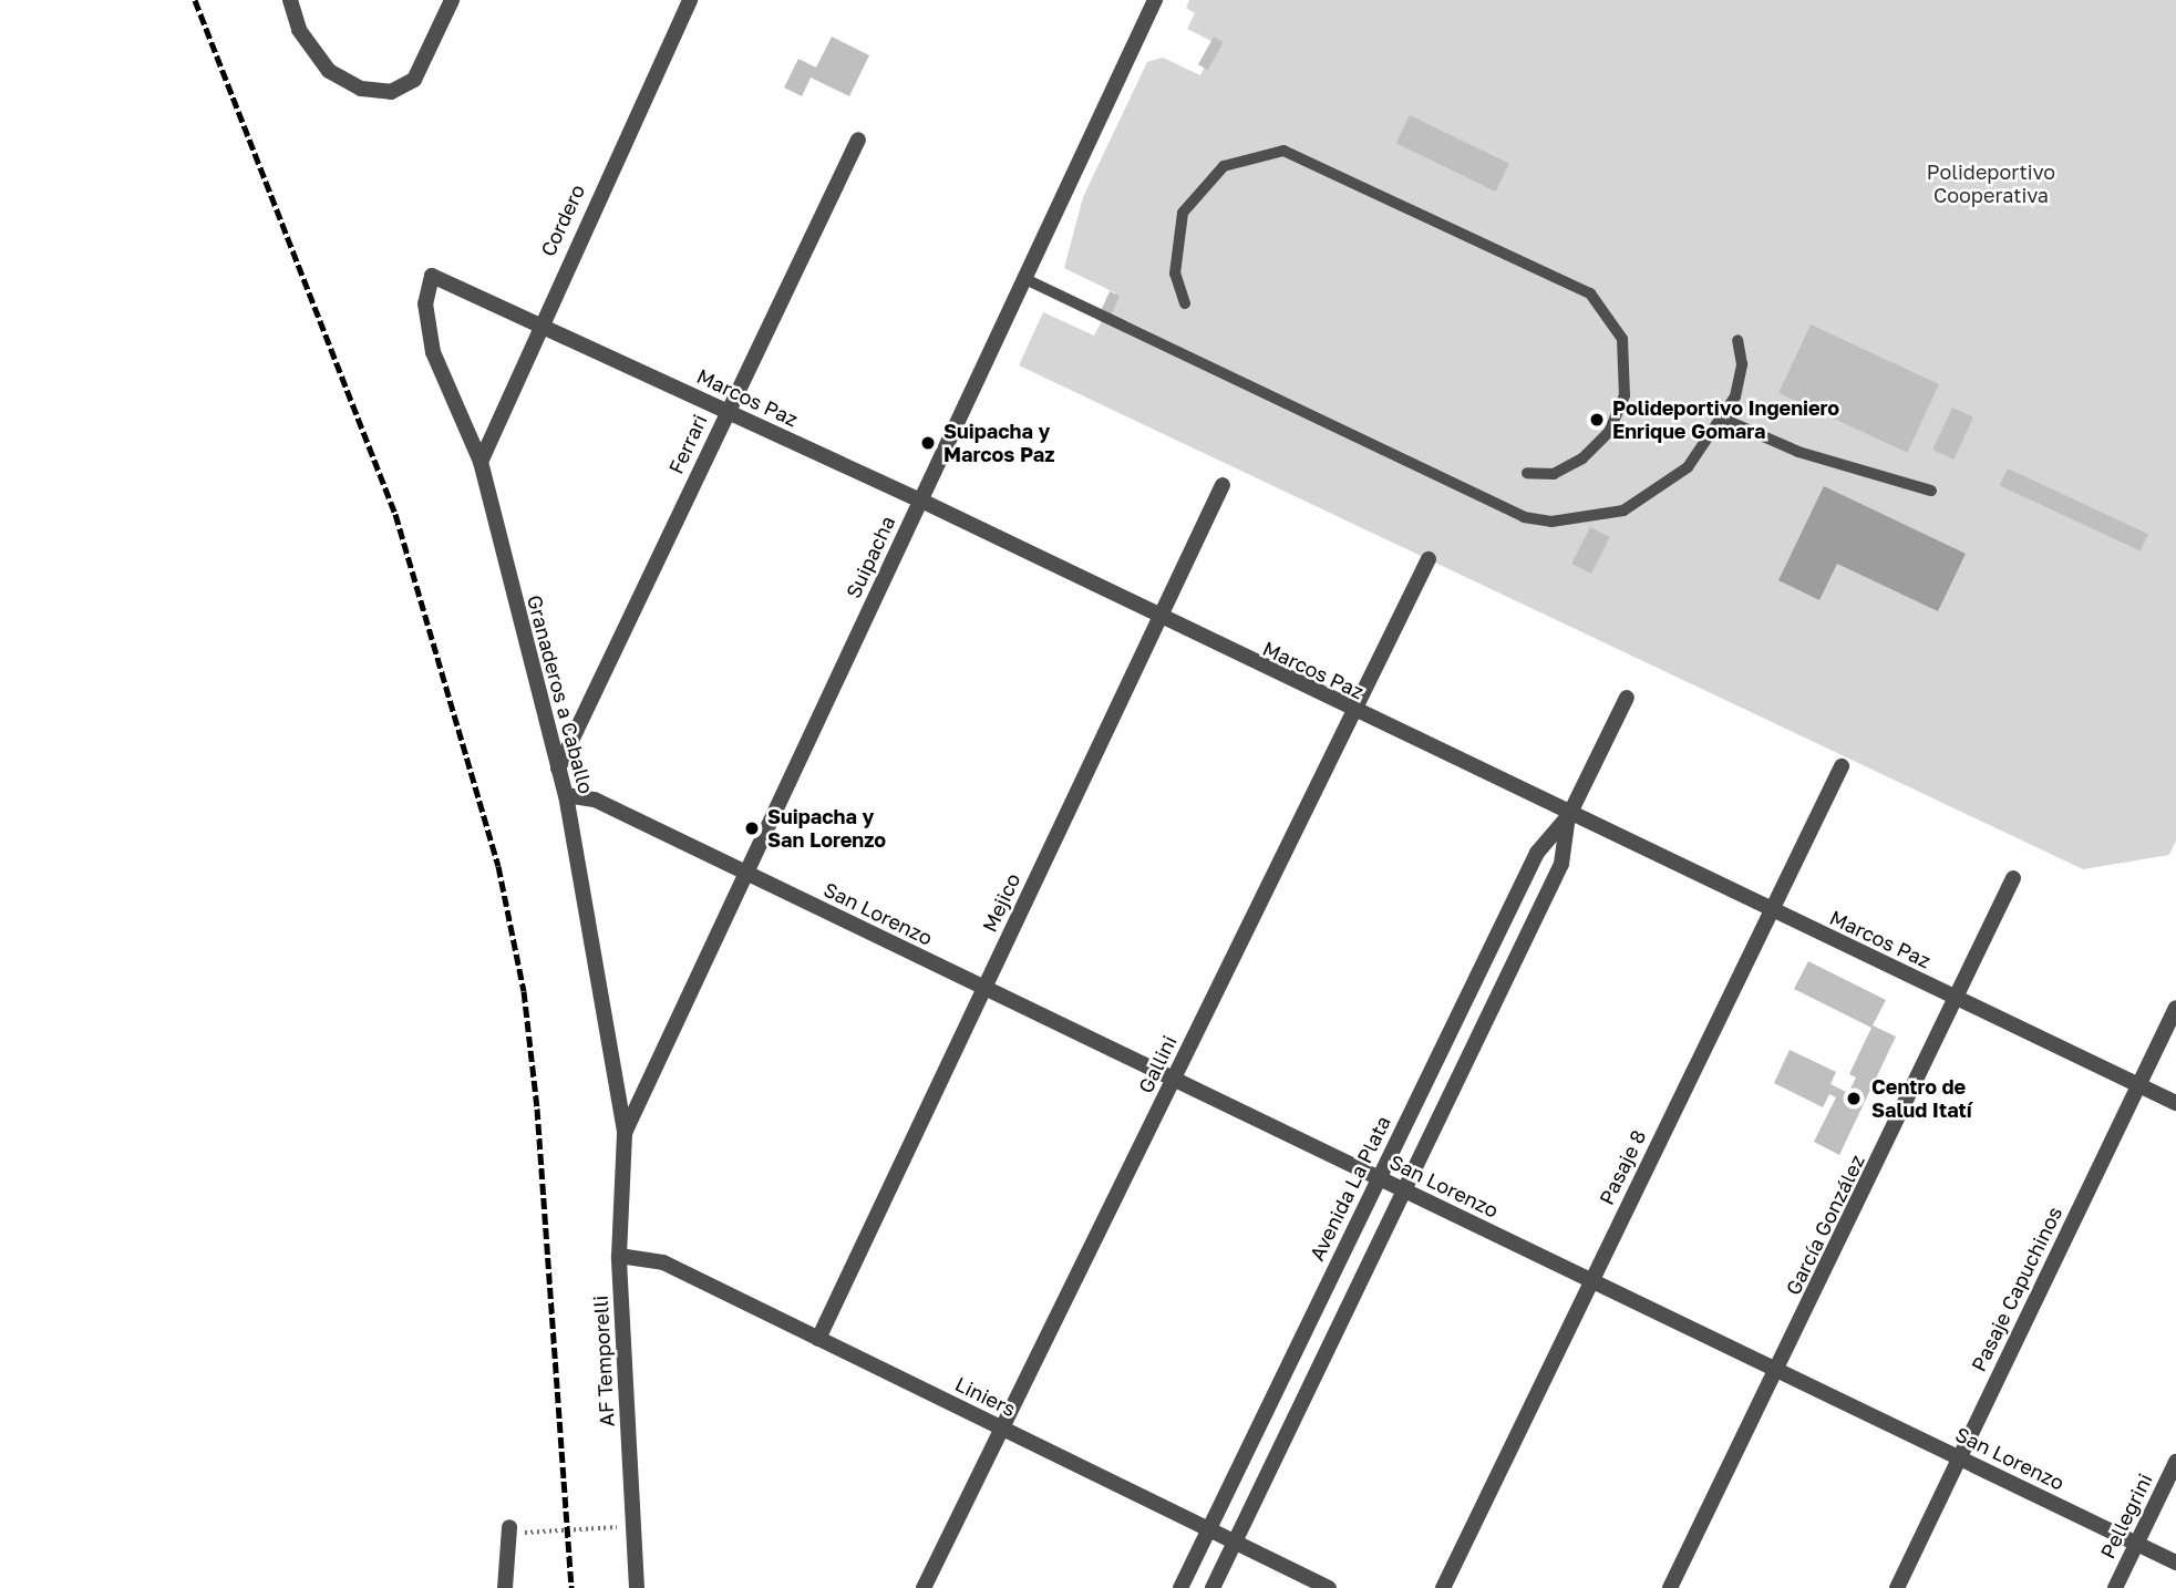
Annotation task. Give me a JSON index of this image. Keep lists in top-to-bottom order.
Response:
{
  "streets": {
    "street": [
      "Cordero",
      "Marcos Paz",
      "Ferrari",
      "Suipacha",
      "Granaderos a Caballo",
      "Mejico",
      "San Lorenzo",
      "Gallini",
      "Pasaje 8",
      "Avenida La Plata",
      "García González",
      "Pasaje Capuchinos",
      "AF Temporelli",
      "Liniers",
      "Pellegrini"
    ]
  },
  "crossings": [
    ["Cordero", "Marcos Paz"],
    ["Cordero", "Granaderos a Caballo"],
    ["Marcos Paz", "Ferrari"],
    ["Marcos Paz", "Suipacha"],
    ["Marcos Paz", "Granaderos a Caballo"],
    ["Marcos Paz", "Mejico"],
    ["Marcos Paz", "Gallini"],
    ["Marcos Paz", "Pasaje 8"],
    ["Marcos Paz", "Avenida La Plata"],
    ["Marcos Paz", "García González"],
    ["Marcos Paz", "Pasaje Capuchinos"],
    ["Ferrari", "Granaderos a Caballo"],
    ["Suipacha", "Granaderos a Caballo"],
    ["Suipacha", "San Lorenzo"],
    ["Suipacha", "AF Temporelli"],
    ["Granaderos a Caballo", "San Lorenzo"],
    ["Granaderos a Caballo", "AF Temporelli"],
    ["Mejico", "San Lorenzo"],
    ["Mejico", "Liniers"],
    ["San Lorenzo", "Gallini"],
    ["San Lorenzo", "Pasaje 8"],
    ["San Lorenzo", "Avenida La Plata"],
    ["San Lorenzo", "García González"],
    ["San Lorenzo", "Pasaje Capuchinos"],
    ["San Lorenzo", "Pellegrini"],
    ["Gallini", "Liniers"],
    ["Avenida La Plata", "Liniers"],
    ["AF Temporelli", "Liniers"]
  ],
  "parks": ["Polideportivo Cooperativa"],
  "places": [
    "Polideportivo Ingeniero Enrique Gomara",
    "Suipacha y Marcos Paz",
    "Suipacha y San Lorenzo",
    "Centro de Salud Itatí"
  ]
}
